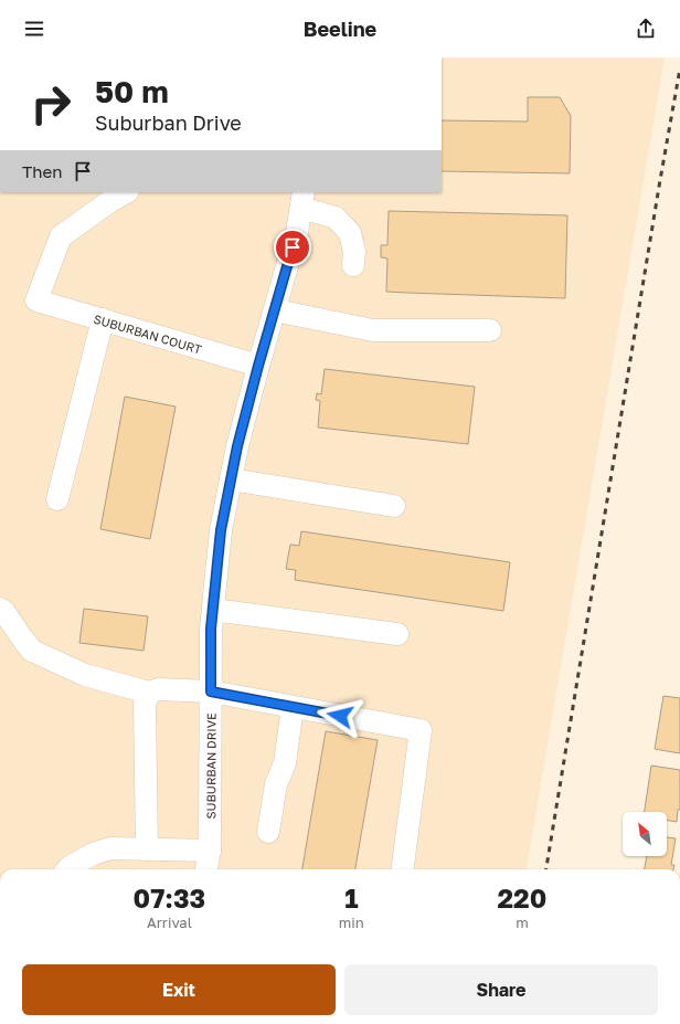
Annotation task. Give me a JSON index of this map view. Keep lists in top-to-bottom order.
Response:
{
  "streets": {
    "street": ["SUBURBAN COURT", "SUBURBAN DRIVE"]
  },
  "crossings": [
    ["SUBURBAN COURT", "SUBURBAN DRIVE"]
  ],
  "north": "top left",
  "page": {
    "header": "Beeline",
    "turn": ["50 m", "Suburban Drive"],
    "then": "Then",
    "eta": [
      "07:33",
      "Arrival",
      "1",
      "min",
      "220",
      "m"
    ],
    "buttons": ["Exit", "Share"]
  }
}
